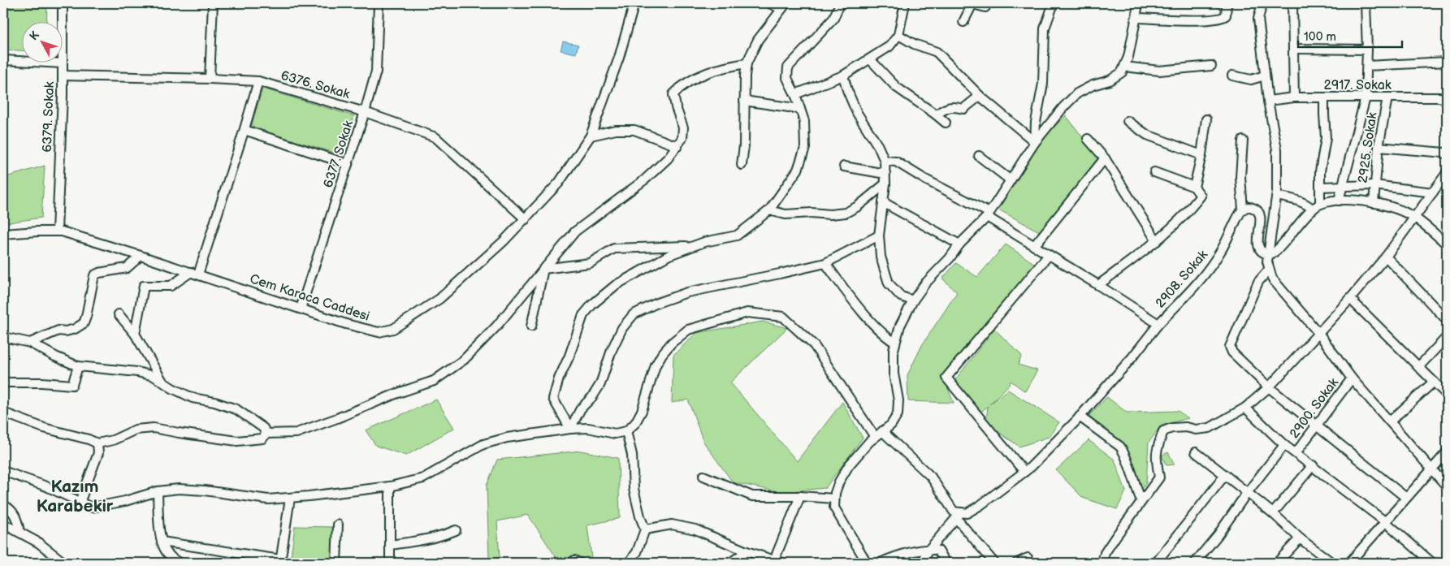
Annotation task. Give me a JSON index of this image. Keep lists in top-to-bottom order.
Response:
{
  "streets": {
    "street": [
      "6376. Sokak",
      "2917. Sokak",
      "6379. Sokak",
      "2925. Sokak",
      "6377. Sokak",
      "2908. Sokak",
      "Cem Karaca Caddesi",
      "2900. Sokak"
    ]
  },
  "crossings": [
    ["6376. Sokak", "6379. Sokak"],
    ["6376. Sokak", "6377. Sokak"],
    ["6376. Sokak", "Cem Karaca Caddesi"],
    ["2917. Sokak", "2925. Sokak"],
    ["6379. Sokak", "Cem Karaca Caddesi"],
    ["6377. Sokak", "Cem Karaca Caddesi"]
  ],
  "districts": ["Kazım Karabekir"],
  "scale_bar": "100 m",
  "north": "top left"
}
